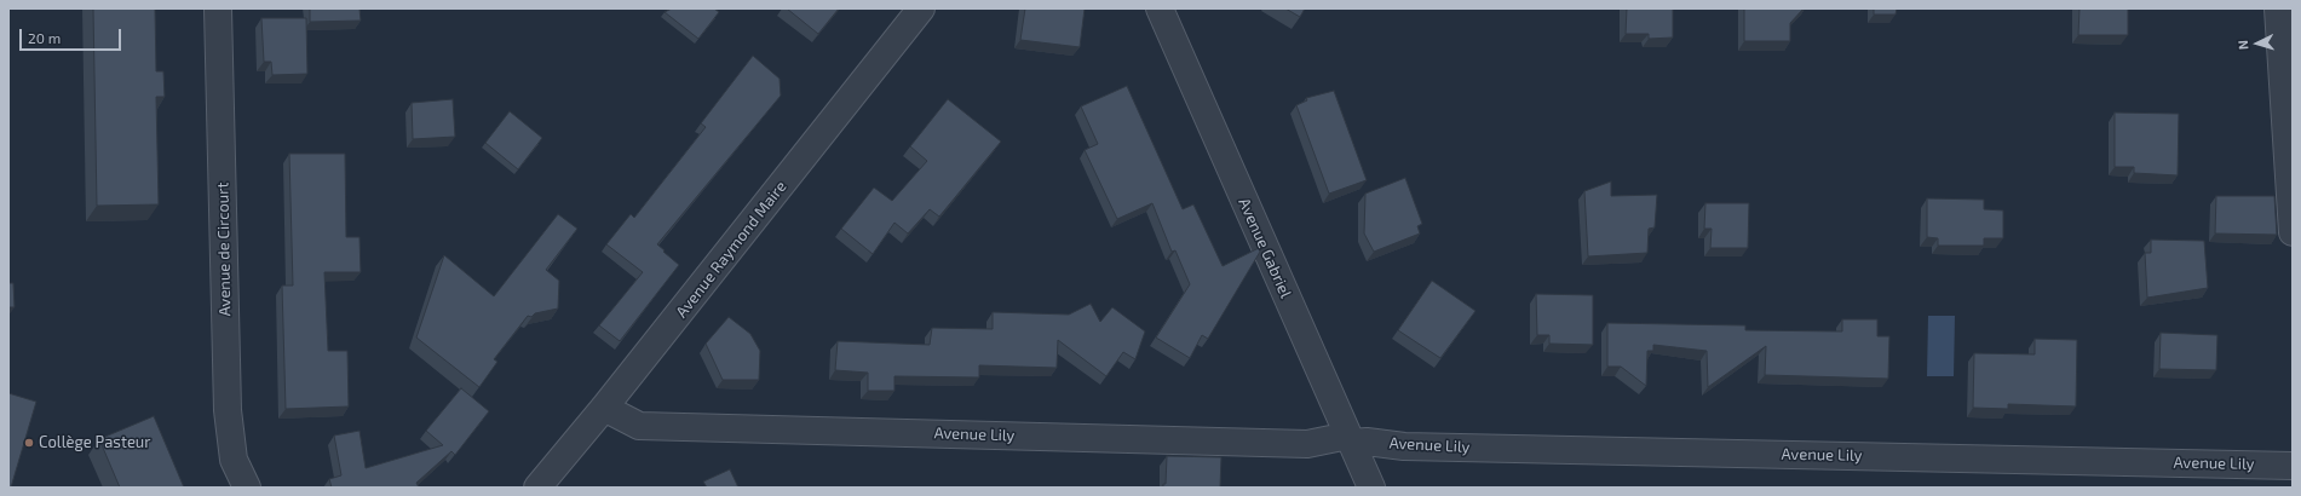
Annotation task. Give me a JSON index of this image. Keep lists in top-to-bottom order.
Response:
{
  "streets": {
    "street": [
      "Avenue Gabriel",
      "Avenue de Circourt",
      "Avenue Raymond Maire",
      "Avenue Lily"
    ]
  },
  "crossings": [
    ["Avenue Gabriel", "Avenue Lily"],
    ["Avenue Raymond Maire", "Avenue Lily"]
  ],
  "places": ["Collège Pasteur"],
  "scale_bar": "20 m",
  "north": "left"
}
